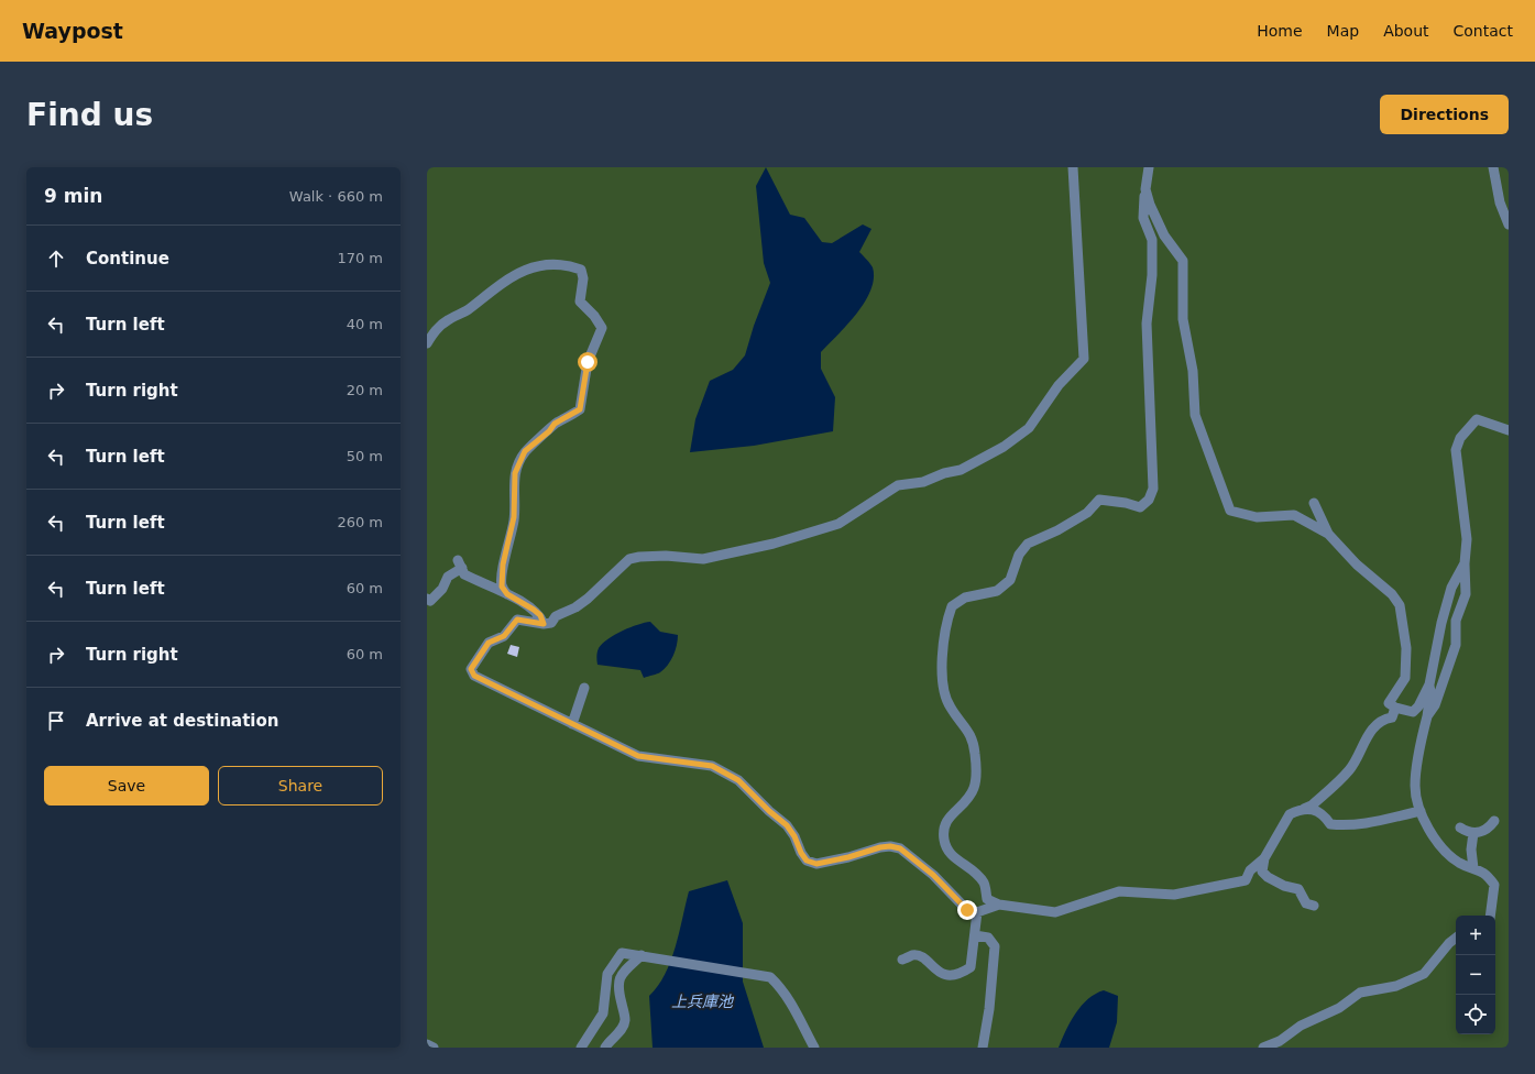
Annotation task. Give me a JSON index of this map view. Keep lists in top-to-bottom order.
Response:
{
  "water": ["上兵庫池"],
  "page": {
    "header": "Waypost",
    "nav": [
      "Home",
      "Map",
      "About",
      "Contact"
    ],
    "buttons": [
      "Directions",
      ["Save", "Share"]
    ],
    "title": "Find us",
    "heading": ["9 min", "Walk · 660 m"],
    "list": [
      ["Continue", "170 m"],
      ["Turn left", "40 m"],
      ["Turn right", "20 m"],
      ["Turn left", "50 m"],
      ["Turn left", "260 m"],
      ["Turn left", "60 m"],
      ["Turn right", "60 m"],
      "Arrive at destination"
    ],
    "map_buttons": ["+", "−"]
  }
}
